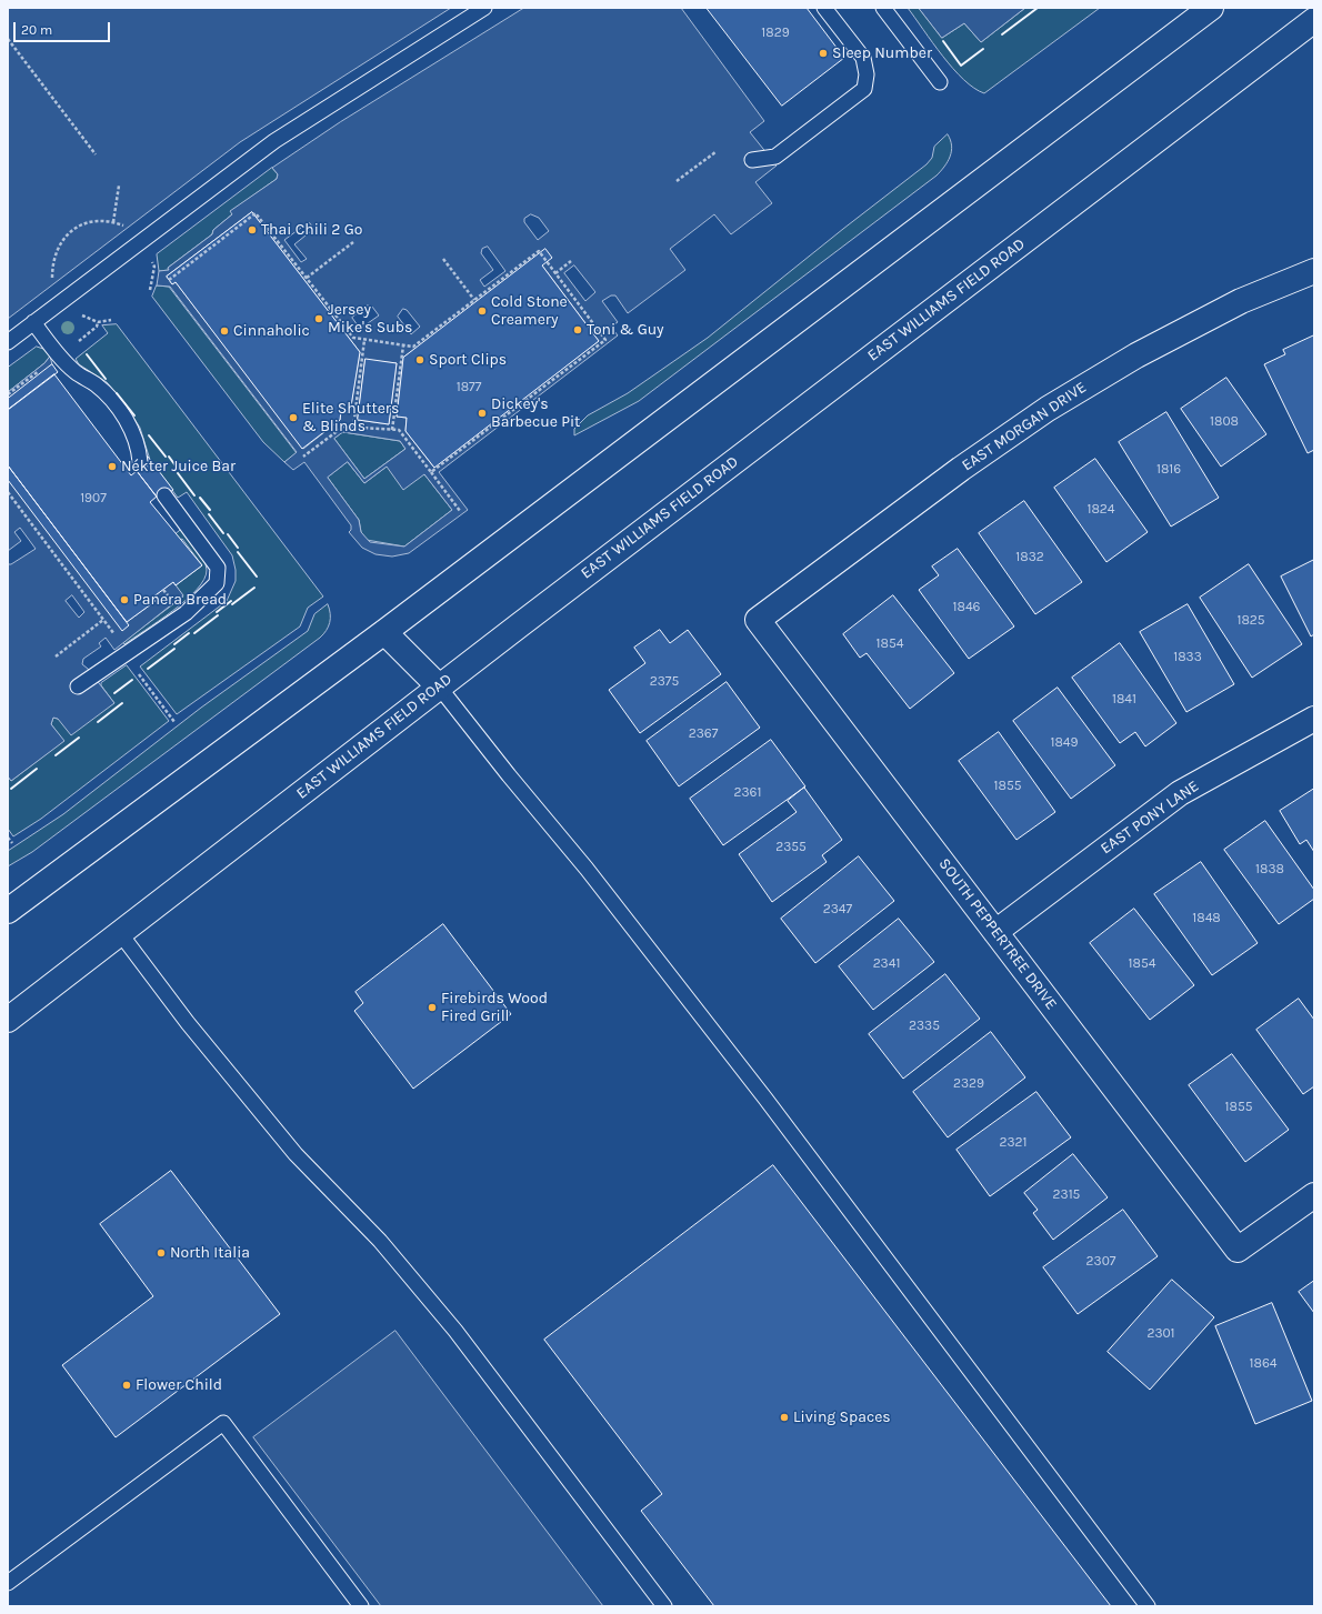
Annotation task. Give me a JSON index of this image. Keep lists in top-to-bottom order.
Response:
{
  "streets": {
    "main road": [
      "EAST WILLIAMS FIELD ROAD",
      "EAST MORGAN DRIVE",
      "EAST PONY LANE",
      "SOUTH PEPPERTREE DRIVE"
    ]
  },
  "crossings": [
    ["EAST MORGAN DRIVE", "SOUTH PEPPERTREE DRIVE"],
    ["EAST PONY LANE", "SOUTH PEPPERTREE DRIVE"]
  ],
  "places": [
    "Sleep Number",
    "Thai Chili 2 Go",
    "Cold Stone Creamery",
    "Jersey Mike's Subs",
    "Toni & Guy",
    "Cinnaholic",
    "Sport Clips",
    "Dickey's Barbecue Pit",
    "Elite Shutters & Blinds",
    "Nékter Juice Bar",
    "Panera Bread",
    "Firebirds Wood Fired Grill",
    "North Italia",
    "Flower Child",
    "Living Spaces"
  ],
  "house_numbers": [
    "1829",
    "1877",
    "1808",
    "1816",
    "1907",
    "1824",
    "1832",
    "1846",
    "1825",
    "1854",
    "1833",
    "2375",
    "1841",
    "2367",
    "1849",
    "1855",
    "2361",
    "2355",
    "1838",
    "2347",
    "1848",
    "2341",
    "1854",
    "2335",
    "2329",
    "1855",
    "2321",
    "2315",
    "2307",
    "2301",
    "1864"
  ],
  "scale_bar": "20 m"
}
